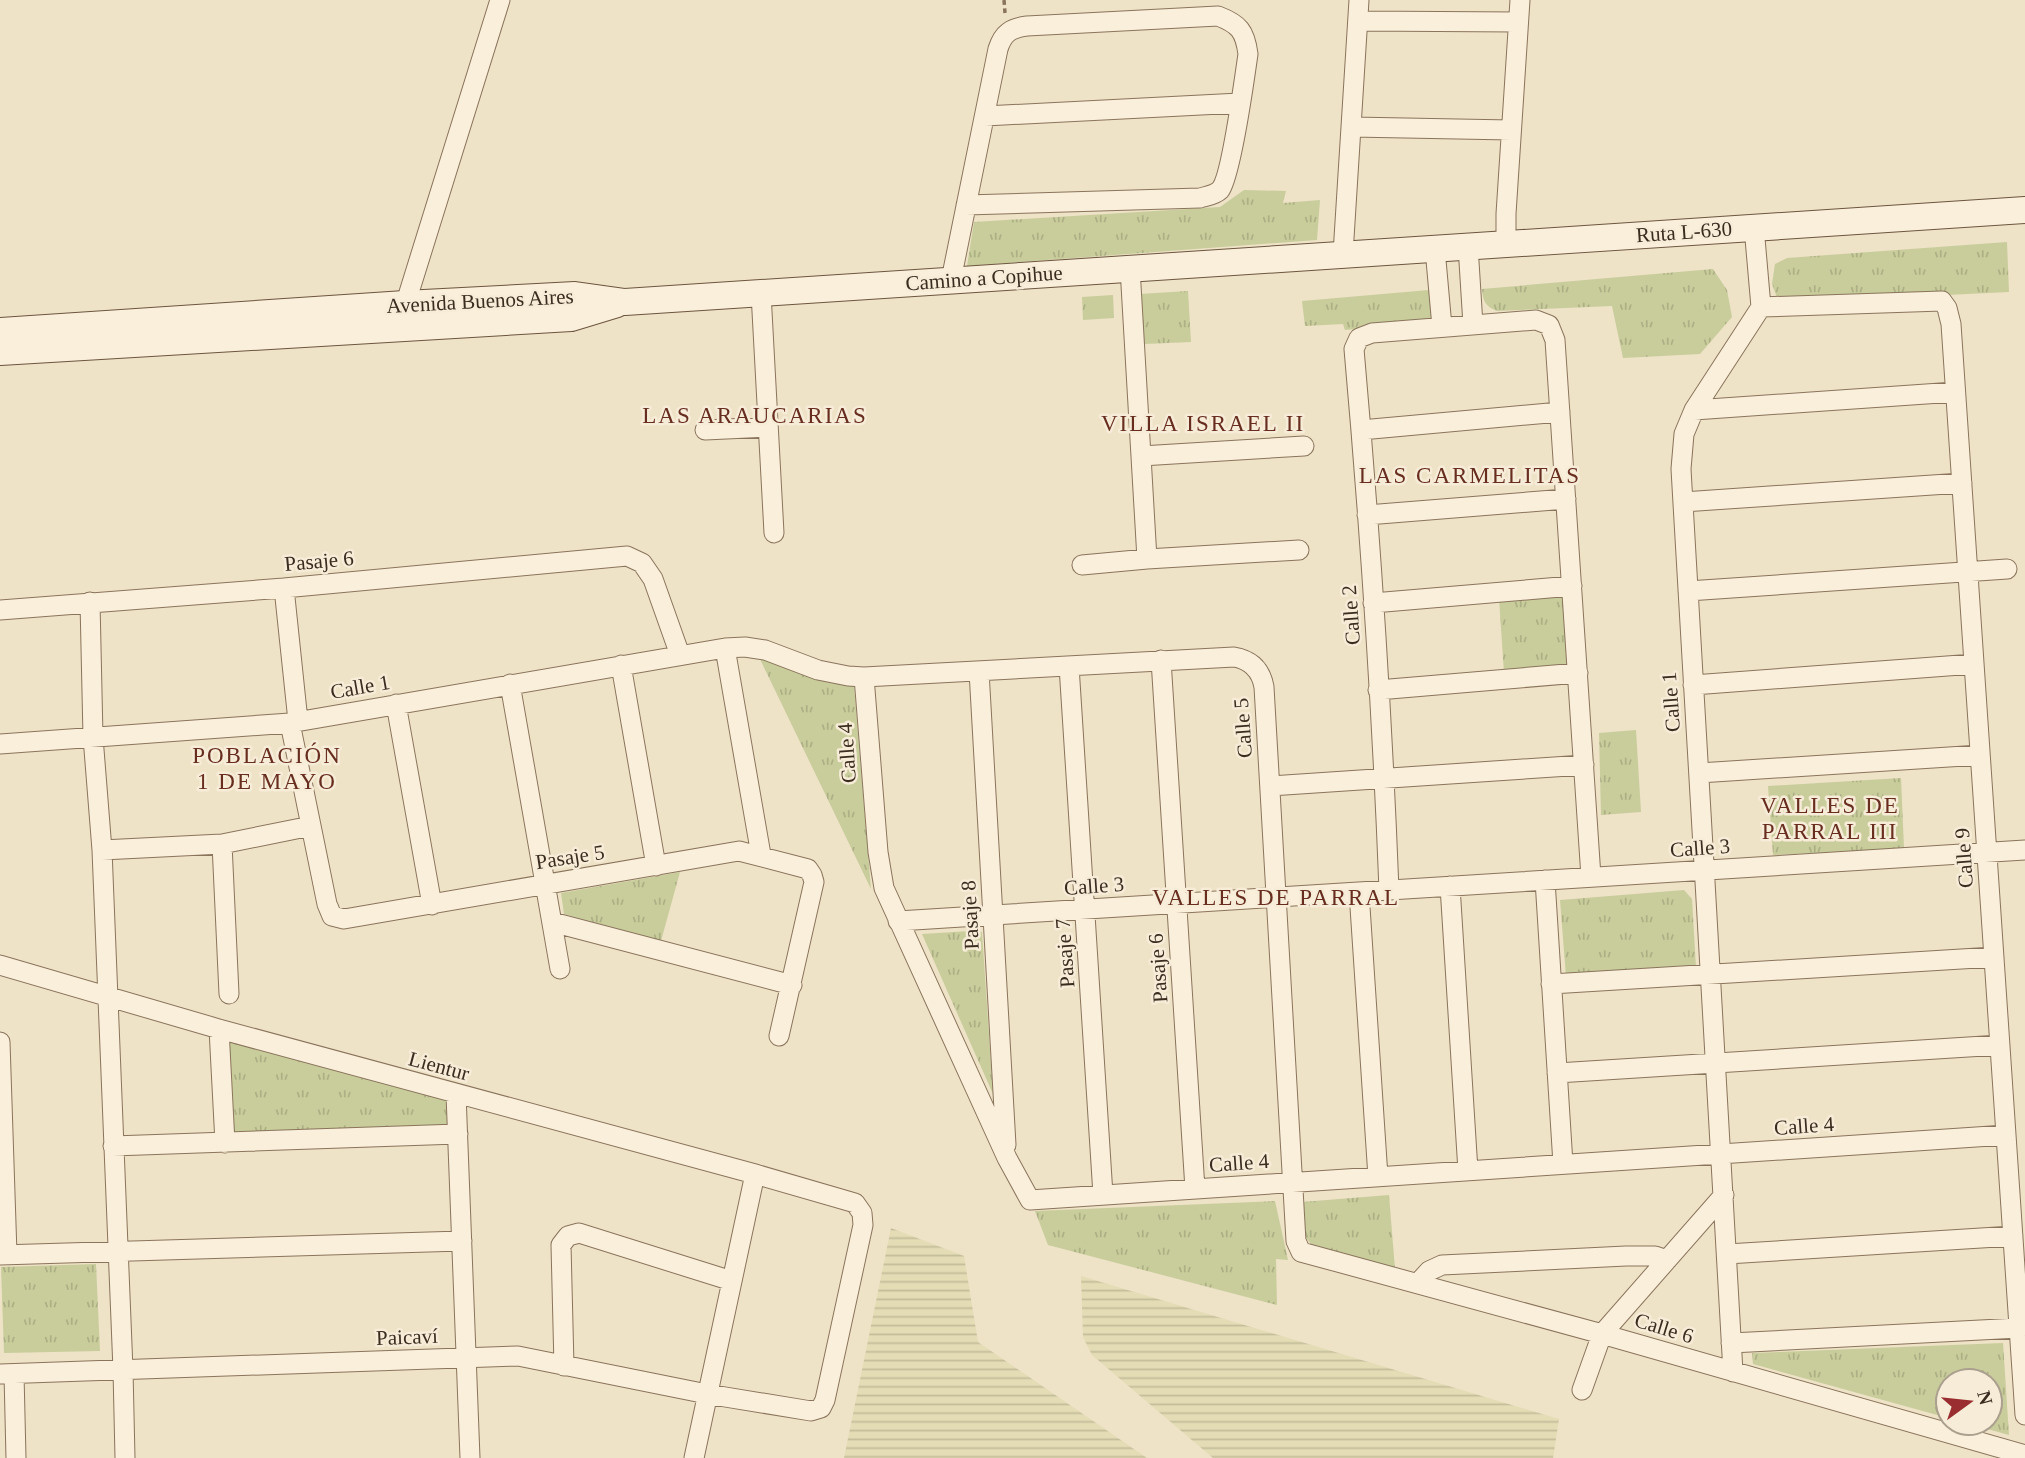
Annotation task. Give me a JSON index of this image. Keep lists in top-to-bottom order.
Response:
{
  "streets": {
    "street": [
      "Ruta L-630",
      "Camino a Copihue",
      "Avenida Buenos Aires",
      "Pasaje 6",
      "Calle 2",
      "Calle 1",
      "Calle 5",
      "Calle 4",
      "Calle 3",
      "Pasaje 5",
      "Calle 9",
      "Pasaje 8",
      "Pasaje 7",
      "Lientur",
      "Calle 6",
      "Paicaví"
    ]
  },
  "crossings": [
    ["Ruta L-630", "Camino a Copihue"],
    ["Camino a Copihue", "Avenida Buenos Aires"],
    ["Pasaje 6", "Calle 1"],
    ["Pasaje 6", "Calle 5"],
    ["Pasaje 6", "Calle 4"],
    ["Pasaje 6", "Calle 3"],
    ["Calle 2", "Calle 3"],
    ["Calle 1", "Calle 5"],
    ["Calle 1", "Calle 4"],
    ["Calle 1", "Calle 3"],
    ["Calle 1", "Calle 9"],
    ["Calle 1", "Calle 6"],
    ["Calle 5", "Calle 4"],
    ["Calle 5", "Calle 3"],
    ["Calle 5", "Pasaje 8"],
    ["Calle 5", "Pasaje 7"],
    ["Calle 5", "Calle 6"],
    ["Calle 4", "Calle 3"],
    ["Calle 4", "Calle 9"],
    ["Calle 4", "Pasaje 8"],
    ["Calle 4", "Pasaje 7"],
    ["Calle 3", "Calle 9"],
    ["Calle 3", "Pasaje 8"],
    ["Calle 3", "Pasaje 7"],
    ["Lientur", "Paicaví"]
  ],
  "districts": [
    "LAS ARAUCARIAS",
    "VILLA ISRAEL II",
    "LAS CARMELITAS",
    "POBLACIÓN 1 DE MAYO",
    "VALLES DE PARRAL III",
    "VALLES DE PARRAL"
  ],
  "north": "right"
}
